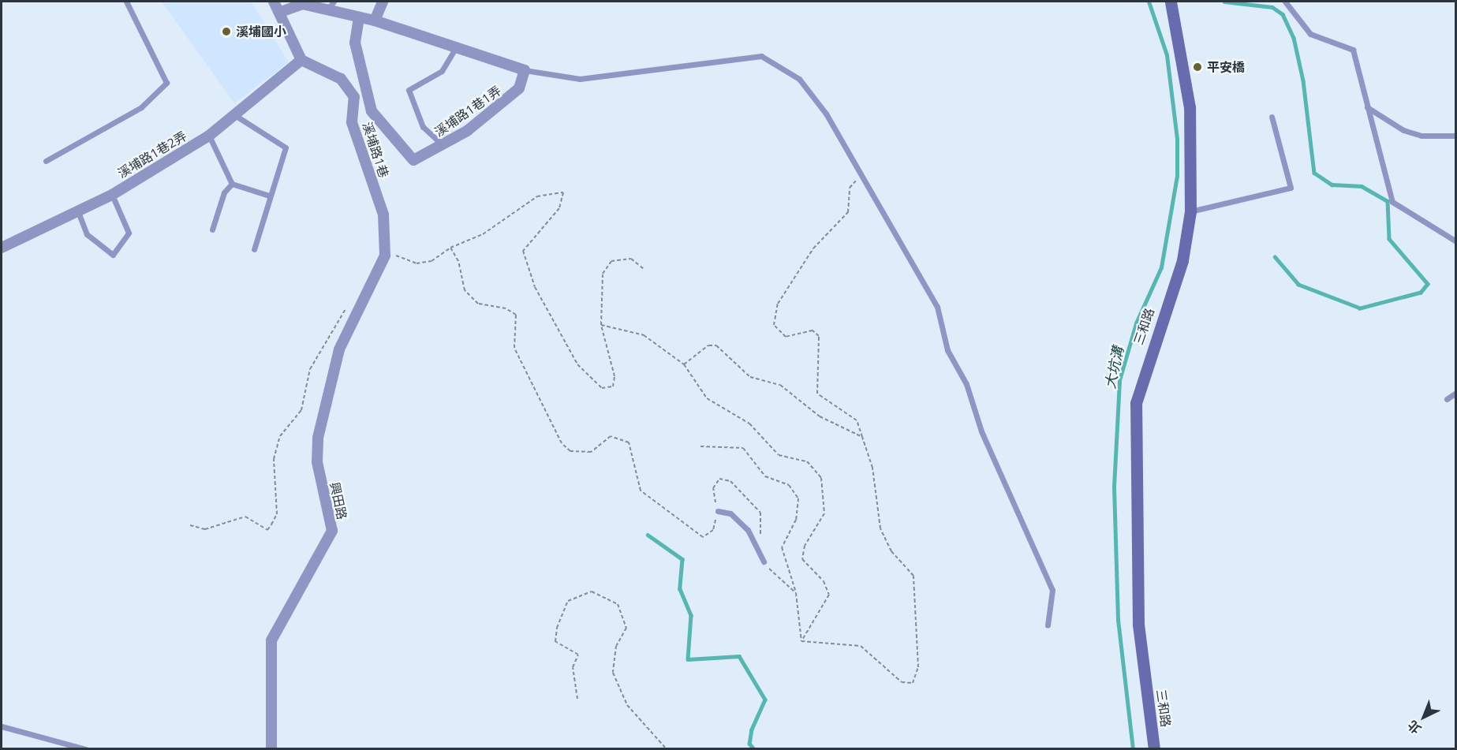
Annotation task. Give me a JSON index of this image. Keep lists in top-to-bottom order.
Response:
{
  "streets": {
    "main road": ["三和路"],
    "street": [
      "溪埔路1巷1弄",
      "溪埔路1巷",
      "溪埔路1巷2弄",
      "興田路"
    ]
  },
  "crossings": [
    ["溪埔路1巷", "溪埔路1巷2弄"],
    ["溪埔路1巷", "興田路"]
  ],
  "water": ["大坑溝"],
  "places": ["溪埔國小", "平安橋"],
  "north": "bottom left"
}
